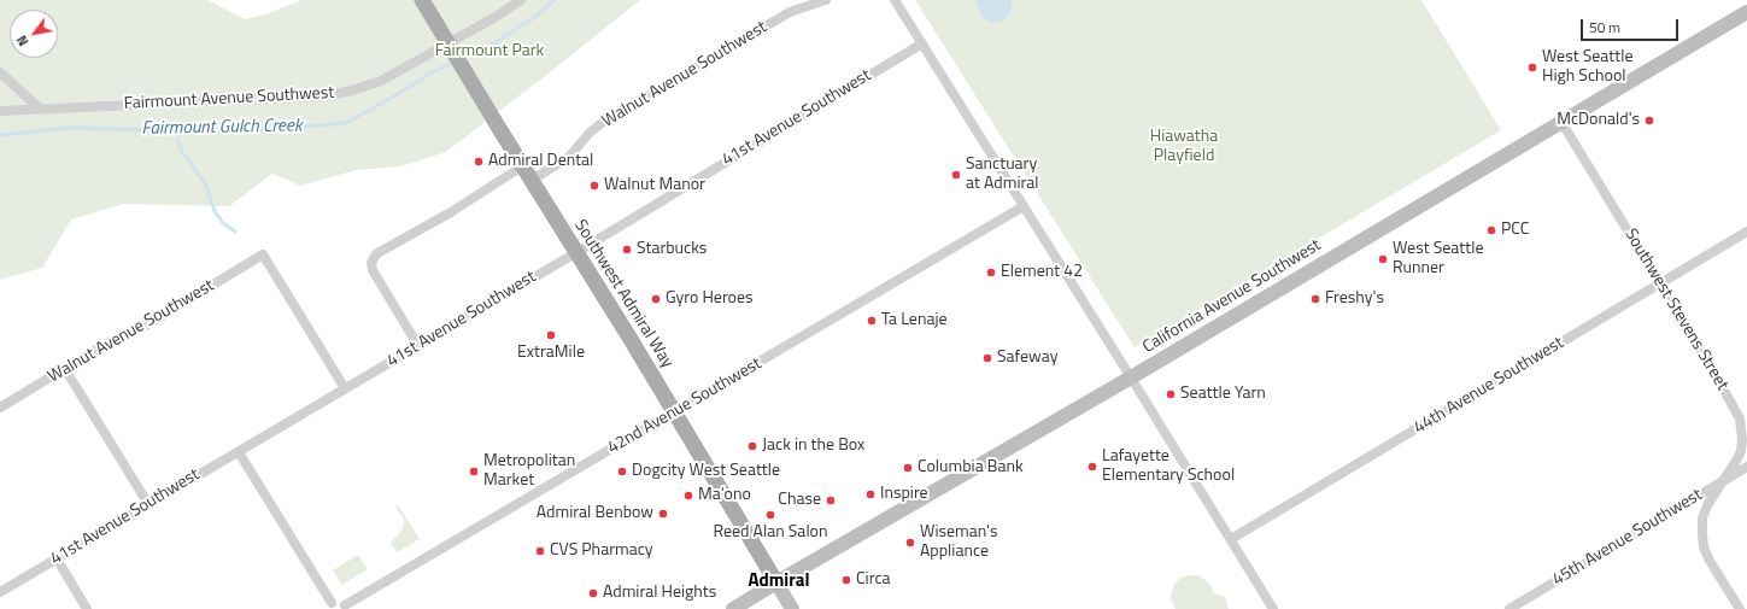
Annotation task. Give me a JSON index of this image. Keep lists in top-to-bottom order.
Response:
{
  "streets": {
    "main road": ["Southwest Admiral Way", "California Avenue Southwest"],
    "street": [
      "Walnut Avenue Southwest",
      "Fairmount Avenue Southwest",
      "41st Avenue Southwest",
      "Southwest Stevens Street",
      "44th Avenue Southwest",
      "42nd Avenue Southwest",
      "45th Avenue Southwest"
    ]
  },
  "crossings": [
    ["Walnut Avenue Southwest", "41st Avenue Southwest"],
    ["Walnut Avenue Southwest", "Southwest Admiral Way"],
    ["41st Avenue Southwest", "Southwest Admiral Way"],
    ["Southwest Admiral Way", "California Avenue Southwest"],
    ["Southwest Admiral Way", "42nd Avenue Southwest"],
    ["California Avenue Southwest", "Southwest Stevens Street"],
    ["Southwest Stevens Street", "44th Avenue Southwest"],
    ["Southwest Stevens Street", "45th Avenue Southwest"]
  ],
  "districts": ["Admiral"],
  "water": ["Fairmount Gulch Creek"],
  "parks": ["Fairmount Park", "Hiawatha Playfield"],
  "places": [
    "West Seattle High School",
    "McDonald's",
    "Admiral Dental",
    "Sanctuary at Admiral",
    "Walnut Manor",
    "PCC",
    "Starbucks",
    "West Seattle Runner",
    "Element 42",
    "Gyro Heroes",
    "Freshy's",
    "Ta Lenaje",
    "ExtraMile",
    "Safeway",
    "Seattle Yarn",
    "Jack in the Box",
    "Lafayette Elementary School",
    "Columbia Bank",
    "Metropolitan Market",
    "Dogcity West Seattle",
    "Inspire",
    "Ma‘ono",
    "Chase",
    "Admiral Benbow",
    "Reed Alan Salon",
    "Wiseman's Appliance",
    "CVS Pharmacy",
    "Circa",
    "Admiral Heights"
  ],
  "scale_bar": "50 m",
  "north": "bottom left"
}
